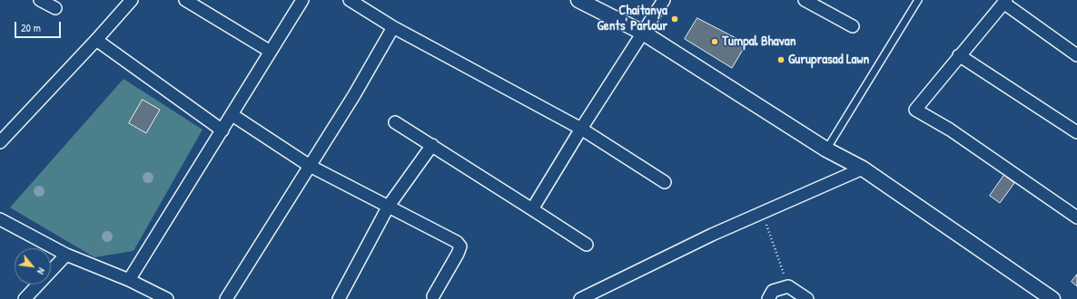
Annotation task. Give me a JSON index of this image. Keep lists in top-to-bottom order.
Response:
{
  "places": ["Chaitanya Gents' Parlour", "Tumpal Bhavan", "Guruprasad Lawn"],
  "scale_bar": "20 m",
  "north": "bottom right"
}
